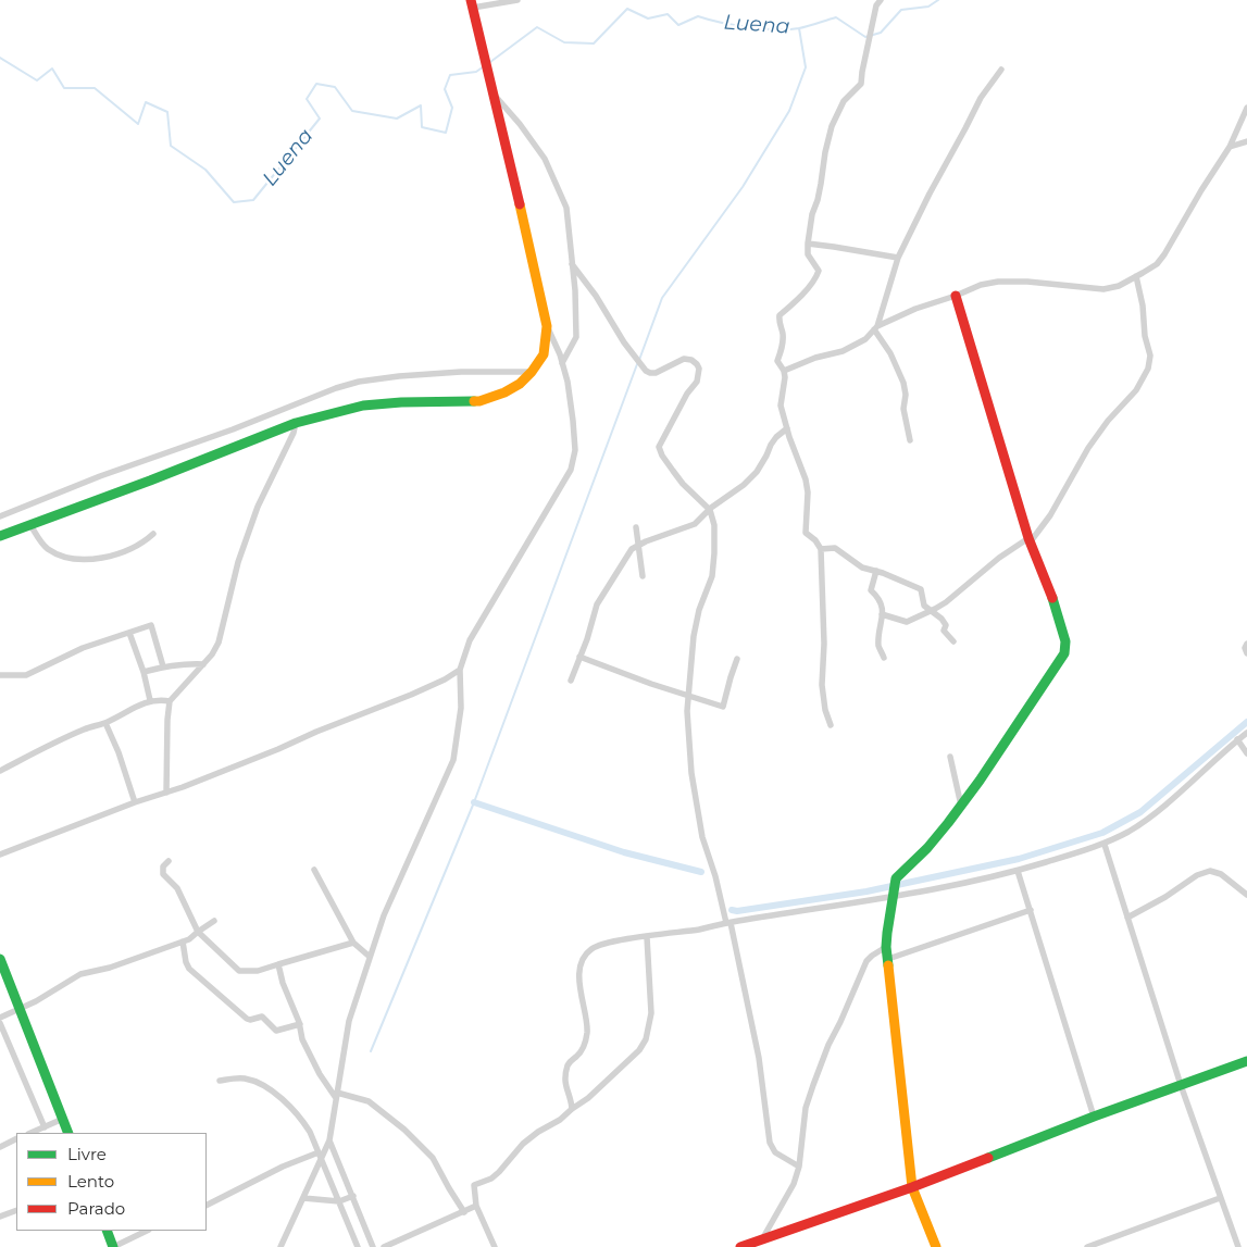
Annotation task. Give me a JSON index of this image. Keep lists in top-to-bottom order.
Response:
{
  "water": ["Luena"],
  "legend": ["Livre", "Lento", "Parado"]
}
